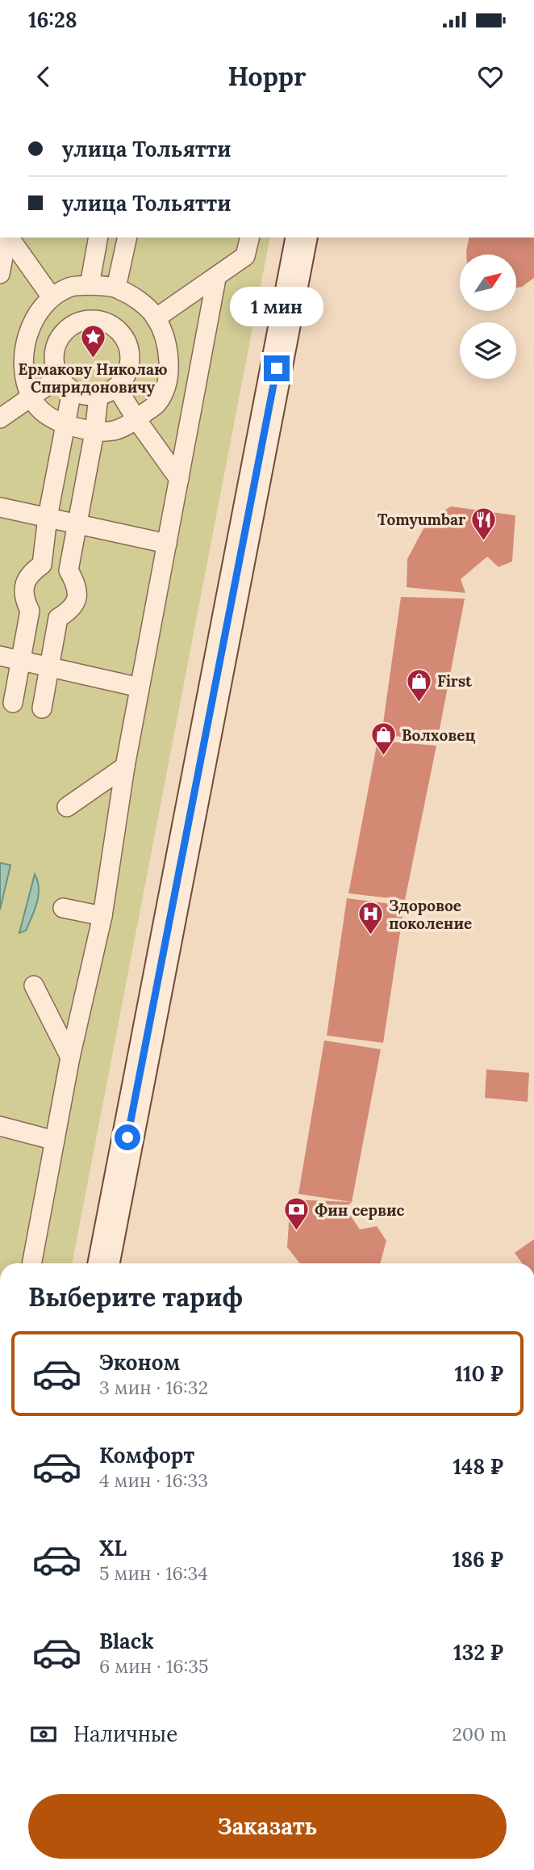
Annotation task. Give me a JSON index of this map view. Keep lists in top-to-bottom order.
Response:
{
  "places": {
    "place": ["Ермакову Николаю Спиридоновичу"],
    "restaurant": ["Tomyumbar"],
    "shop": ["First", "Волховец"],
    "hospital": ["Здоровое поколение"],
    "bank": ["Фин сервис"]
  },
  "north": "top right",
  "page": {
    "status": "16:28",
    "header": "Hoppr",
    "banner": ["улица Тольятти", "улица Тольятти"],
    "bubble": "1 мин",
    "heading": "Выберите тариф",
    "list": [
      {
        "name": "Эконом",
        "note": "3 мин · 16:32",
        "value": "110 ₽"
      },
      {
        "name": "Комфорт",
        "note": "4 мин · 16:33",
        "value": "148 ₽"
      },
      {
        "name": "XL",
        "note": "5 мин · 16:34",
        "value": "186 ₽"
      },
      {
        "name": "Black",
        "note": "6 мин · 16:35",
        "value": "132 ₽"
      }
    ],
    "pay": ["Наличные", "200 m"],
    "buttons": "Заказать"
  }
}
